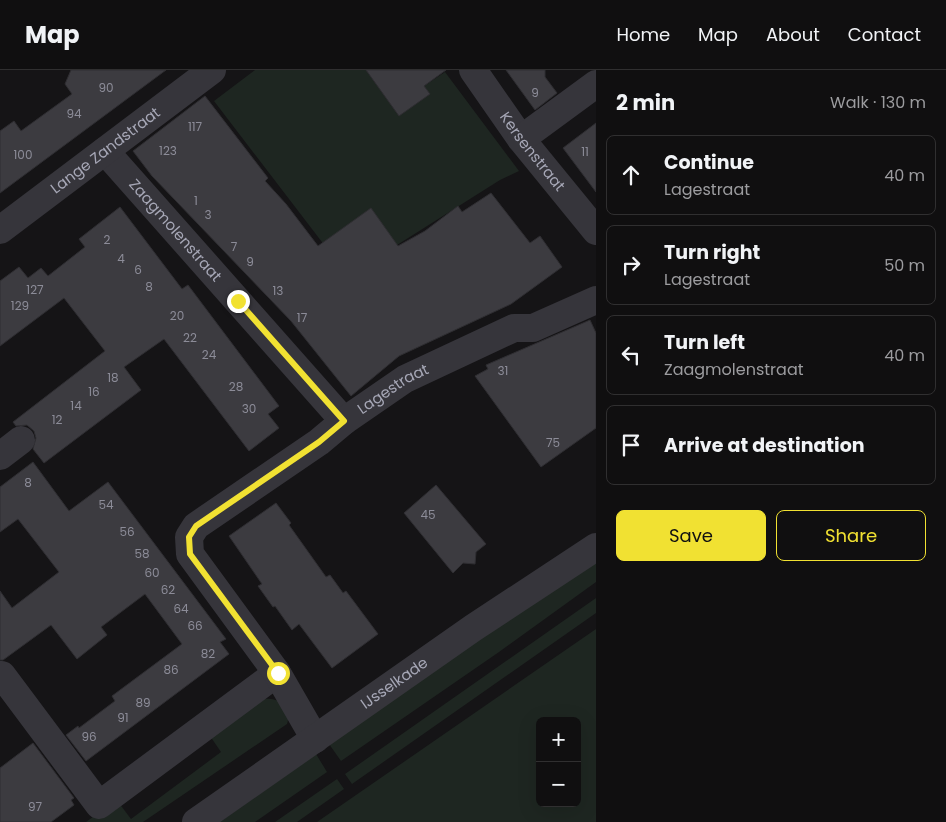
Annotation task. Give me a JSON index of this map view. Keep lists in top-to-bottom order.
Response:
{
  "streets": {
    "street": [
      "Lange Zandstraat",
      "Kersenstraat",
      "Zaagmolenstraat",
      "Lagestraat",
      "IJsselkade"
    ]
  },
  "crossings": [
    ["Lange Zandstraat", "Zaagmolenstraat"],
    ["Zaagmolenstraat", "Lagestraat"],
    ["Lagestraat", "IJsselkade"]
  ],
  "house_numbers": [
    "90",
    "9",
    "94",
    "117",
    "123",
    "11",
    "100",
    "1",
    "3",
    "2",
    "7",
    "4",
    "9",
    "6",
    "8",
    "127",
    "13",
    "129",
    "20",
    "17",
    "22",
    "24",
    "31",
    "18",
    "28",
    "16",
    "14",
    "30",
    "12",
    "75",
    "8",
    "54",
    "45",
    "56",
    "58",
    "60",
    "62",
    "64",
    "66",
    "82",
    "86",
    "89",
    "91",
    "96",
    "97"
  ],
  "page": {
    "header": "Map",
    "nav": [
      "Home",
      "Map",
      "About",
      "Contact"
    ],
    "heading": ["2 min", "Walk · 130 m"],
    "list": [
      ["Continue", "Lagestraat", "40 m"],
      ["Turn right", "Lagestraat", "50 m"],
      ["Turn left", "Zaagmolenstraat", "40 m"],
      "Arrive at destination"
    ],
    "buttons": ["Save", "Share"],
    "map_buttons": ["+", "−"]
  }
}
